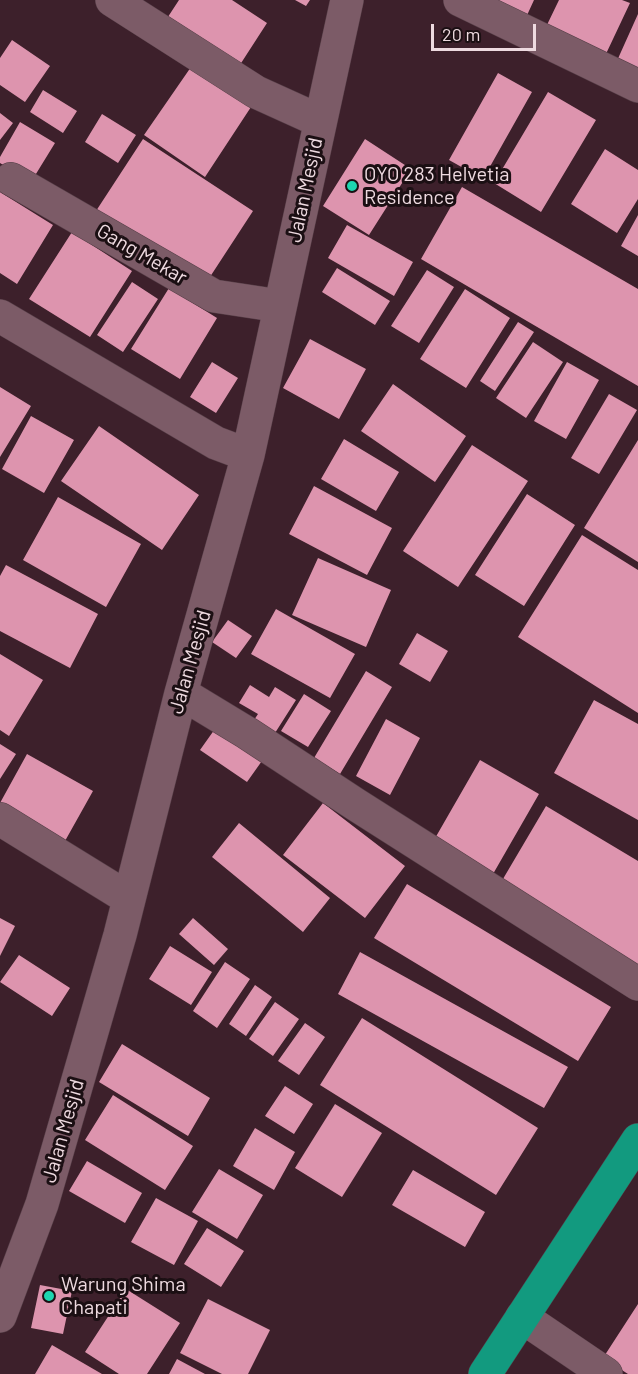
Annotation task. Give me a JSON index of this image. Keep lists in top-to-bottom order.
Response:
{
  "streets": {
    "street": ["Jalan Mesjid", "Gang Mekar"]
  },
  "crossings": [
    ["Jalan Mesjid", "Gang Mekar"]
  ],
  "places": ["OYO 283 Helvetia Residence", "Warung Shima Chapati"],
  "scale_bar": "20 m"
}
